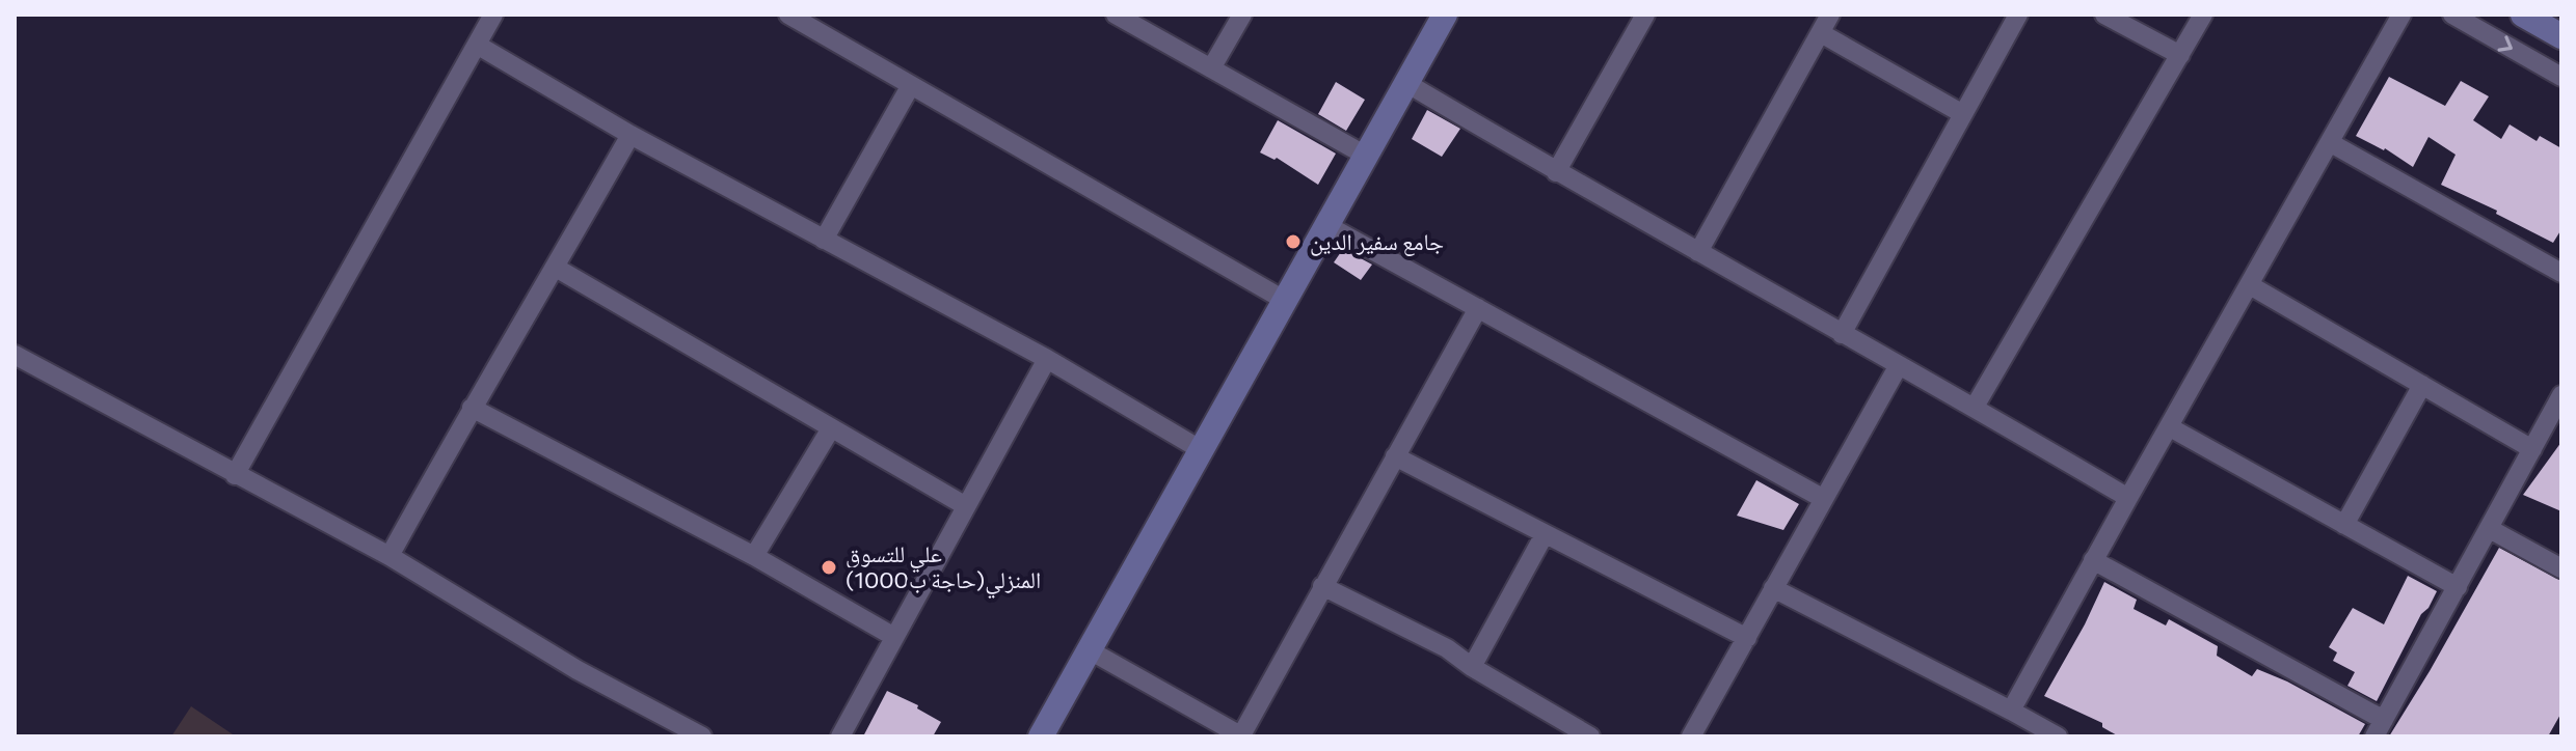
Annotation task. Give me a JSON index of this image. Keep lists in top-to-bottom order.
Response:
{
  "places": ["جامع سفير الدين", "علي للتسوق المنزلي(حاجة ب1000)"]
}
